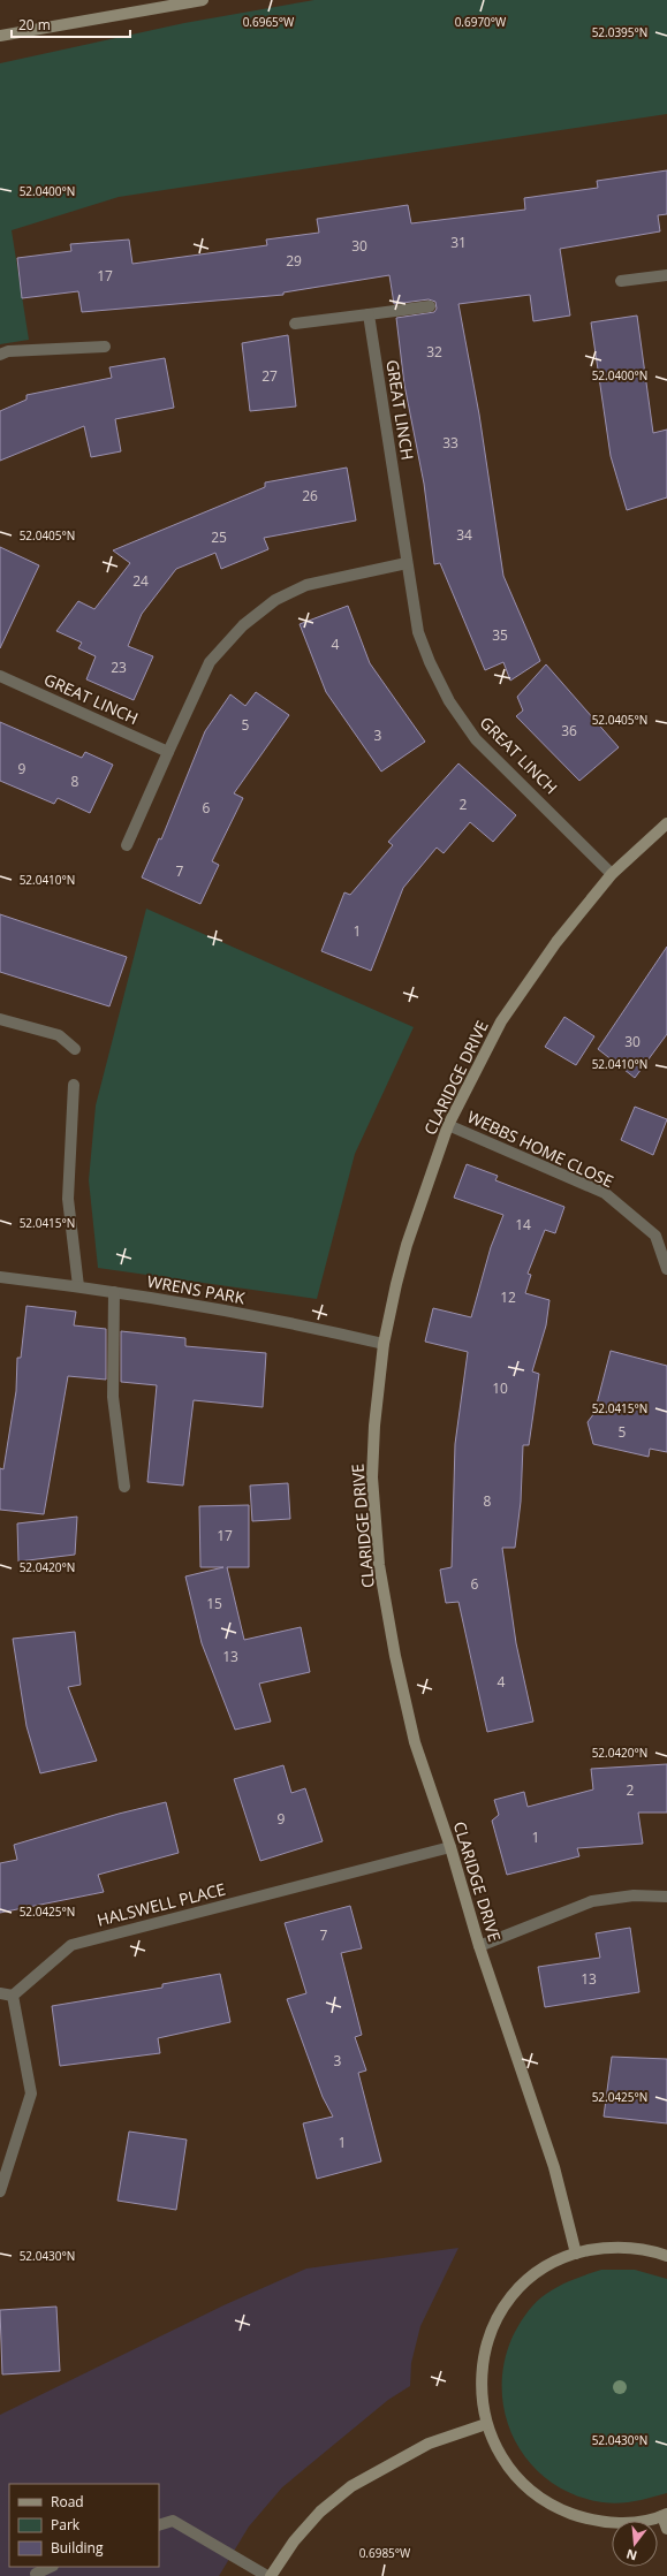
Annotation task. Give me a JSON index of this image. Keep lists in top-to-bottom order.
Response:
{
  "streets": {
    "street": [
      "GREAT LINCH",
      "CLARIDGE DRIVE",
      "WEBBS HOME CLOSE",
      "WRENS PARK",
      "HALSWELL PLACE"
    ]
  },
  "crossings": [
    ["GREAT LINCH", "CLARIDGE DRIVE"],
    ["CLARIDGE DRIVE", "WEBBS HOME CLOSE"],
    ["CLARIDGE DRIVE", "WRENS PARK"],
    ["CLARIDGE DRIVE", "HALSWELL PLACE"]
  ],
  "house_numbers": [
    "31",
    "30",
    "29",
    "17",
    "32",
    "27",
    "33",
    "26",
    "34",
    "25",
    "24",
    "35",
    "4",
    "23",
    "5",
    "36",
    "3",
    "9",
    "8",
    "2",
    "6",
    "7",
    "1",
    "30",
    "14",
    "12",
    "10",
    "5",
    "8",
    "17",
    "6",
    "15",
    "13",
    "4",
    "2",
    "9",
    "1",
    "7",
    "13",
    "3",
    "1"
  ],
  "legend": ["Road", "Park", "Building"],
  "scale_bar": "20 m",
  "north": "bottom",
  "coordinates": [
    "0.6965°W",
    "0.6970°W",
    "52.0395°N",
    "52.0400°N",
    "52.0405°N",
    "52.0410°N",
    "52.0415°N",
    "52.0420°N",
    "52.0425°N",
    "52.0430°N",
    "0.6985°W"
  ]
}
